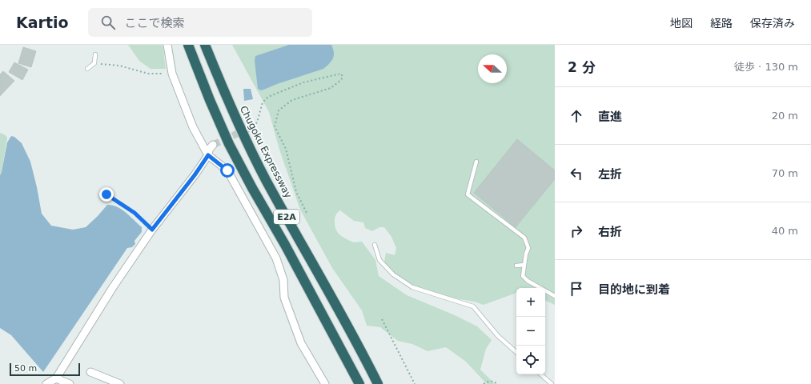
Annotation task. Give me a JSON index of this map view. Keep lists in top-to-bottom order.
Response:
{
  "streets": {
    "highway": ["Chugoku Expressway", "E2A"]
  },
  "scale_bar": "50 m",
  "north": "left",
  "page": {
    "header": "Kartio",
    "search": "ここで検索",
    "nav": ["地図", "経路", "保存済み"],
    "heading": ["2 分", "徒歩 · 130 m"],
    "list": [
      ["直進", "20 m"],
      ["左折", "70 m"],
      ["右折", "40 m"],
      "目的地に到着"
    ],
    "map_buttons": ["+", "−"],
    "scale": "50 m"
  }
}
